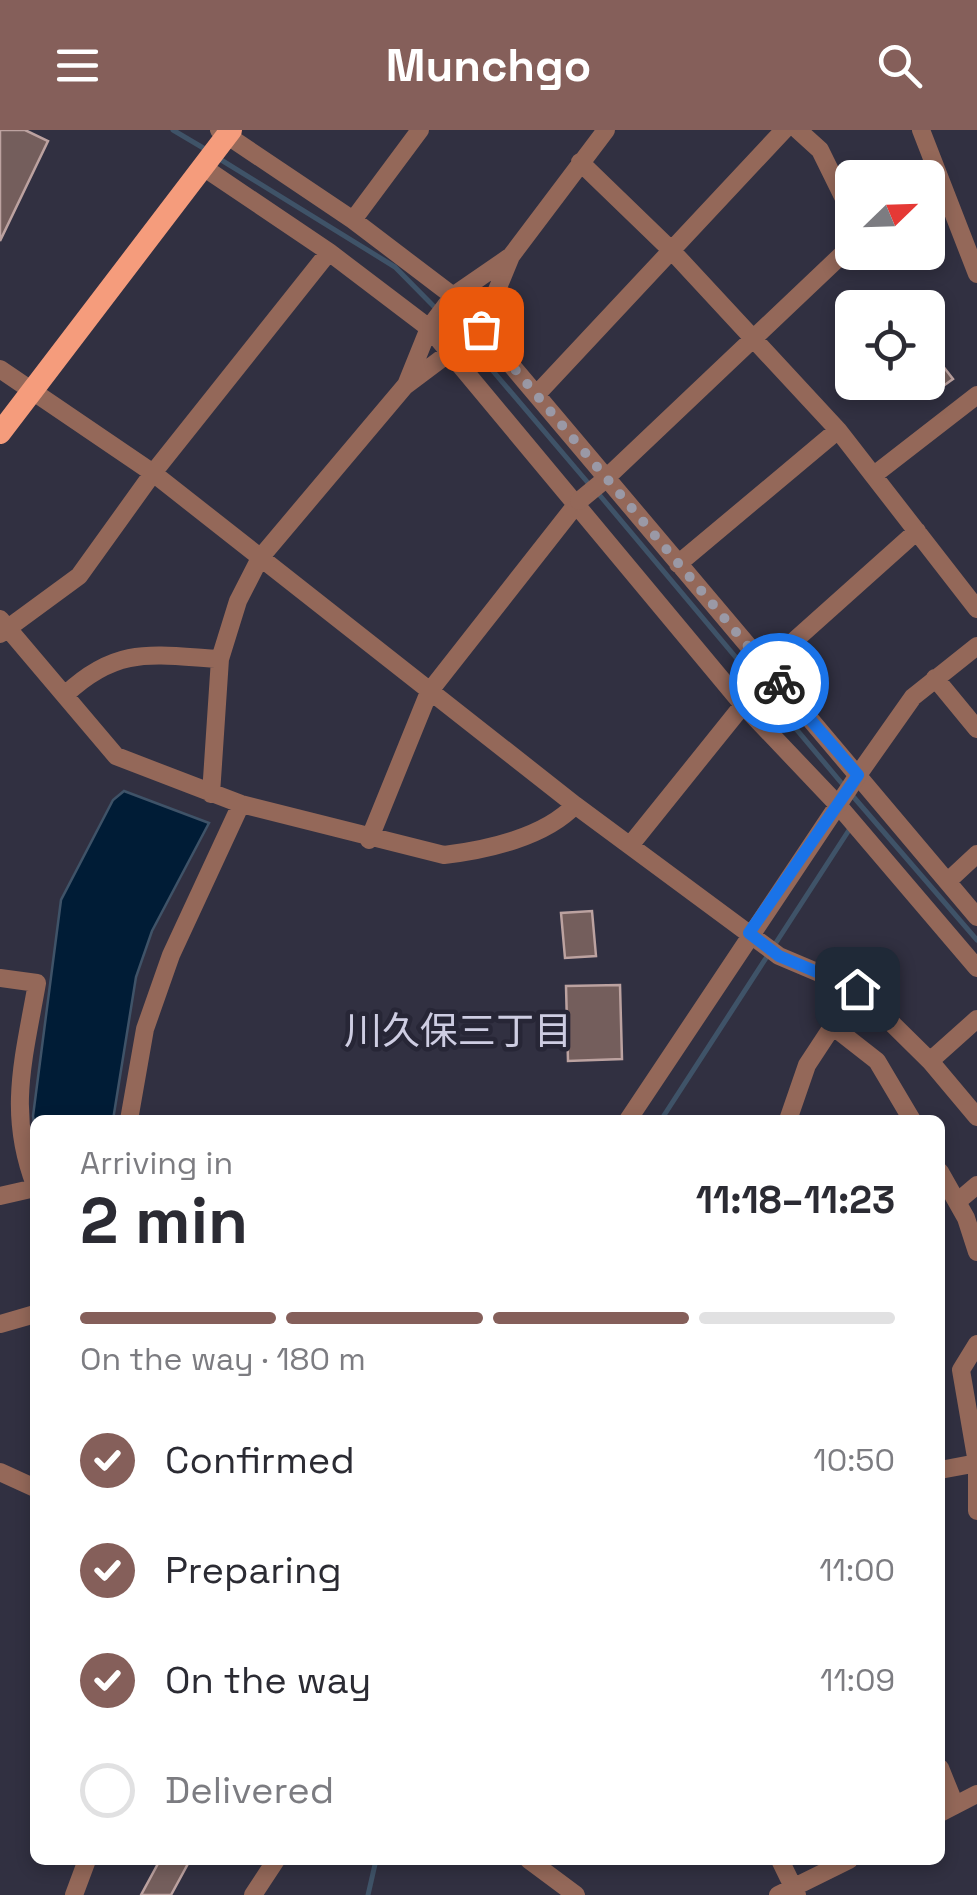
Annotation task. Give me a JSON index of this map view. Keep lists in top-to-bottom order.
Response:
{
  "districts": ["川久保三丁目"],
  "north": "top right",
  "page": {
    "header": "Munchgo",
    "heading": ["2 min", "Arriving in", "11:18–11:23"],
    "bar": "On the way · 180 m",
    "list": [
      ["Confirmed", "10:50"],
      ["Preparing", "11:00"],
      ["On the way", "11:09"],
      "Delivered"
    ]
  }
}
